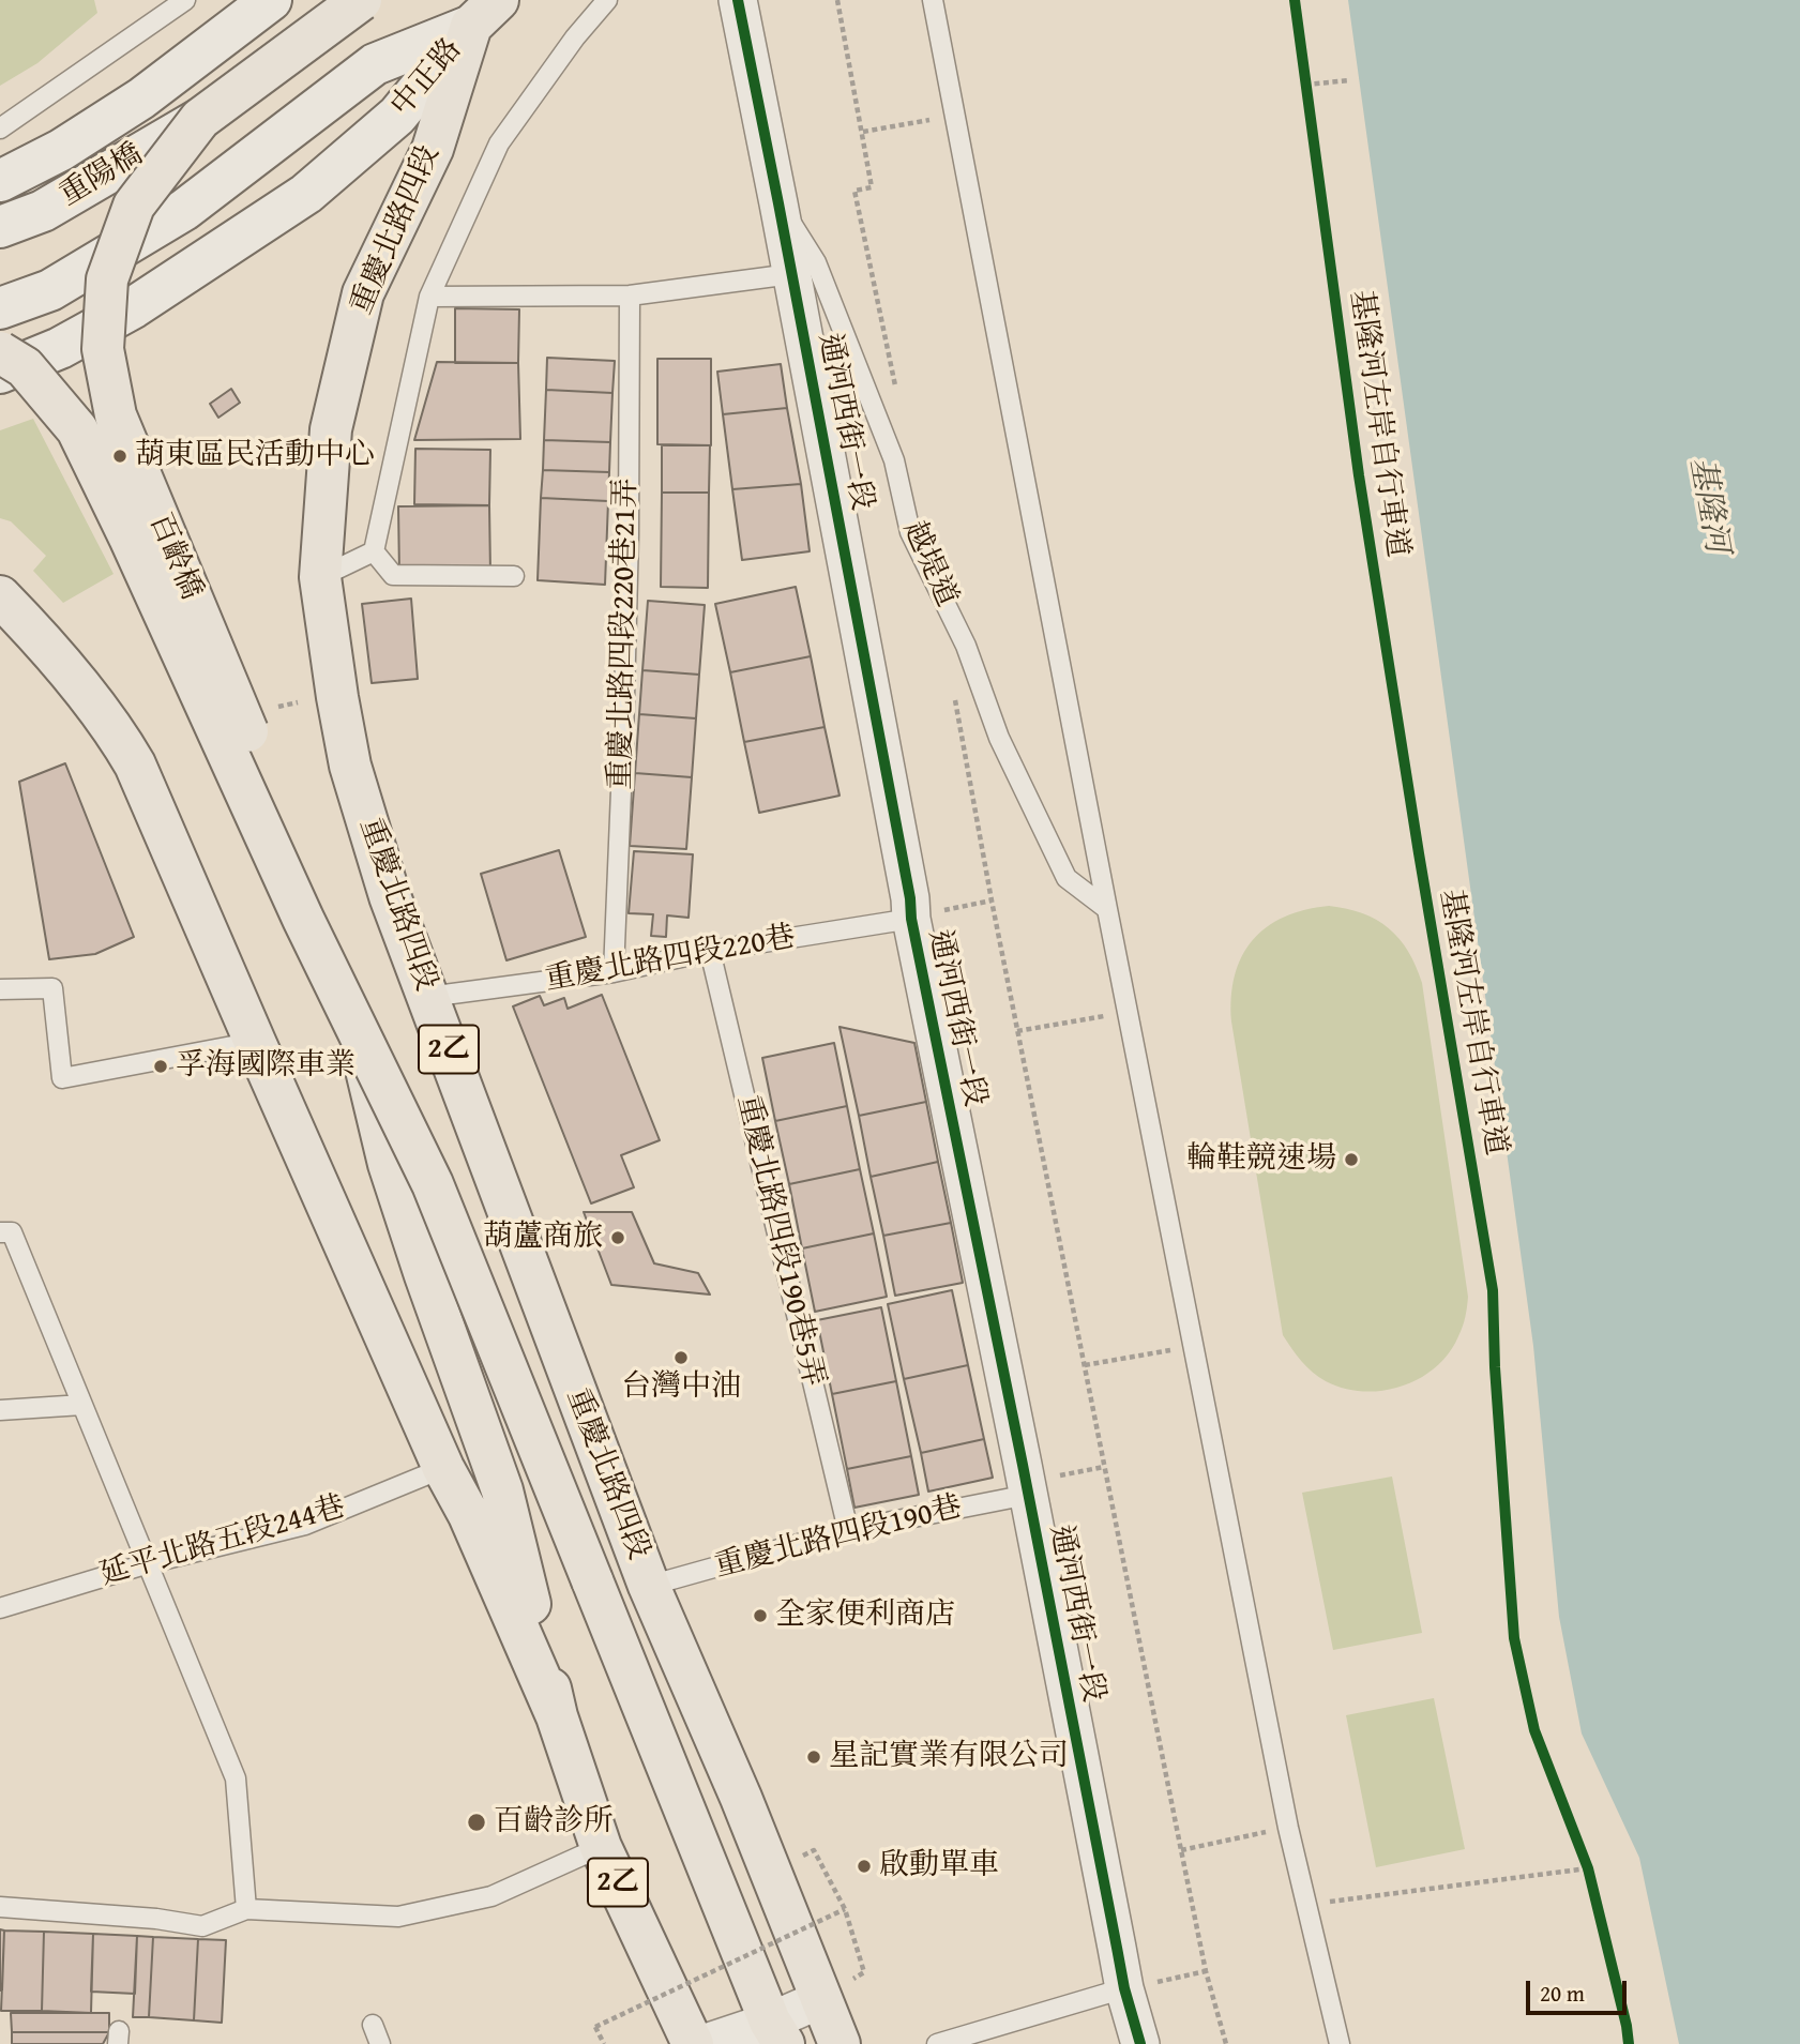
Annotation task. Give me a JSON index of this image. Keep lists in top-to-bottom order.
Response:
{
  "streets": {
    "main road": ["重慶北路四段", "百齡橋", "2乙"],
    "street": ["中正路", "重陽橋", "通河西街一段"],
    "lane": [
      "越堤道",
      "重慶北路四段220巷21弄",
      "重慶北路四段220巷",
      "重慶北路四段190巷5弄",
      "重慶北路四段190巷",
      "延平北路五段244巷"
    ],
    "cycle path": ["基隆河左岸自行車道"]
  },
  "crossings": [
    ["中正路", "重慶北路四段"],
    ["重陽橋", "百齡橋"],
    ["重慶北路四段", "重慶北路四段220巷"],
    ["重慶北路四段", "重慶北路四段190巷"],
    ["通河西街一段", "越堤道"],
    ["通河西街一段", "重慶北路四段220巷"],
    ["通河西街一段", "重慶北路四段190巷"],
    ["百齡橋", "2乙"],
    ["重慶北路四段220巷21弄", "重慶北路四段220巷"],
    ["重慶北路四段220巷", "重慶北路四段190巷5弄"],
    ["重慶北路四段190巷5弄", "重慶北路四段190巷"]
  ],
  "water": ["基隆河"],
  "places": [
    "葫東區民活動中心",
    "孚海國際車業",
    "輪鞋競速場",
    "葫蘆商旅",
    "台灣中油",
    "全家便利商店",
    "星記實業有限公司",
    "百齡診所",
    "啟動單車"
  ],
  "scale_bar": "20 m"
}
